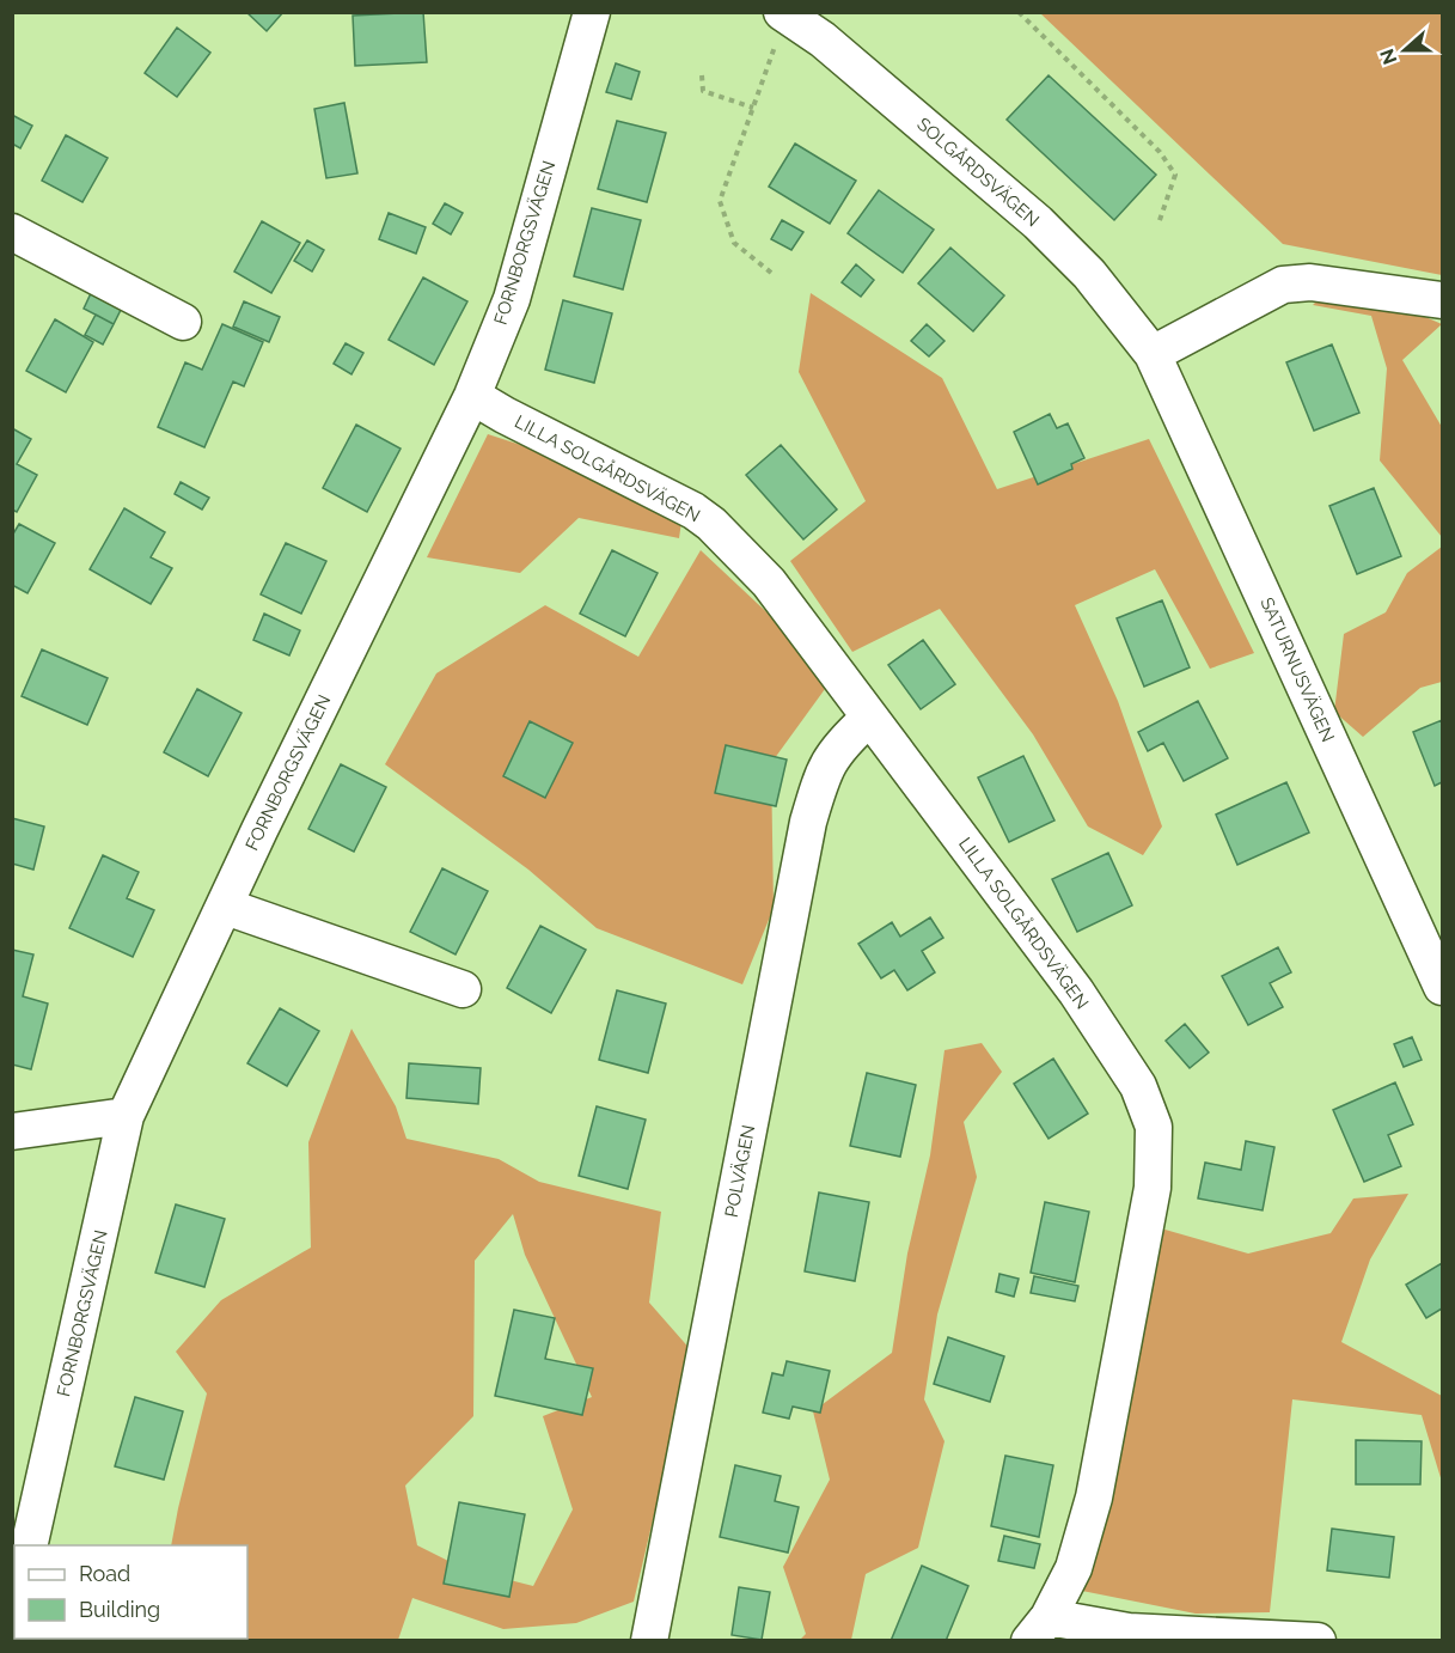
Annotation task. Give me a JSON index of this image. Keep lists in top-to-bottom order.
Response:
{
  "streets": {
    "street": [
      "SOLGÅRDSVÄGEN",
      "FORNBORGSVÄGEN",
      "LILLA SOLGÅRDSVÄGEN",
      "SATURNUSVÄGEN",
      "POLVÄGEN"
    ]
  },
  "crossings": [
    ["SOLGÅRDSVÄGEN", "SATURNUSVÄGEN"],
    ["FORNBORGSVÄGEN", "LILLA SOLGÅRDSVÄGEN"],
    ["LILLA SOLGÅRDSVÄGEN", "POLVÄGEN"]
  ],
  "legend": ["Road", "Building"],
  "north": "left"
}
